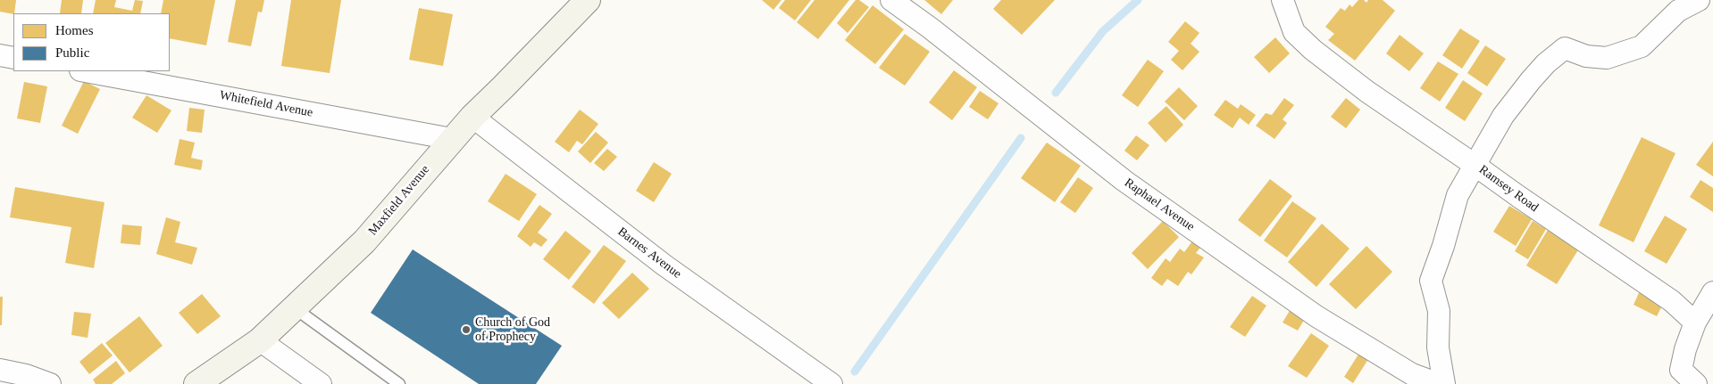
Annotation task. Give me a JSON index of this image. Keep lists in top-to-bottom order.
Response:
{
  "streets": {
    "main road": ["Maxfield Avenue"],
    "street": [
      "Whitefield Avenue",
      "Ramsey Road",
      "Raphael Avenue",
      "Barnes Avenue"
    ]
  },
  "crossings": [
    ["Whitefield Avenue", "Maxfield Avenue"],
    ["Maxfield Avenue", "Barnes Avenue"]
  ],
  "places": ["Church of God of Prophecy"],
  "legend": ["Homes", "Public"]
}
